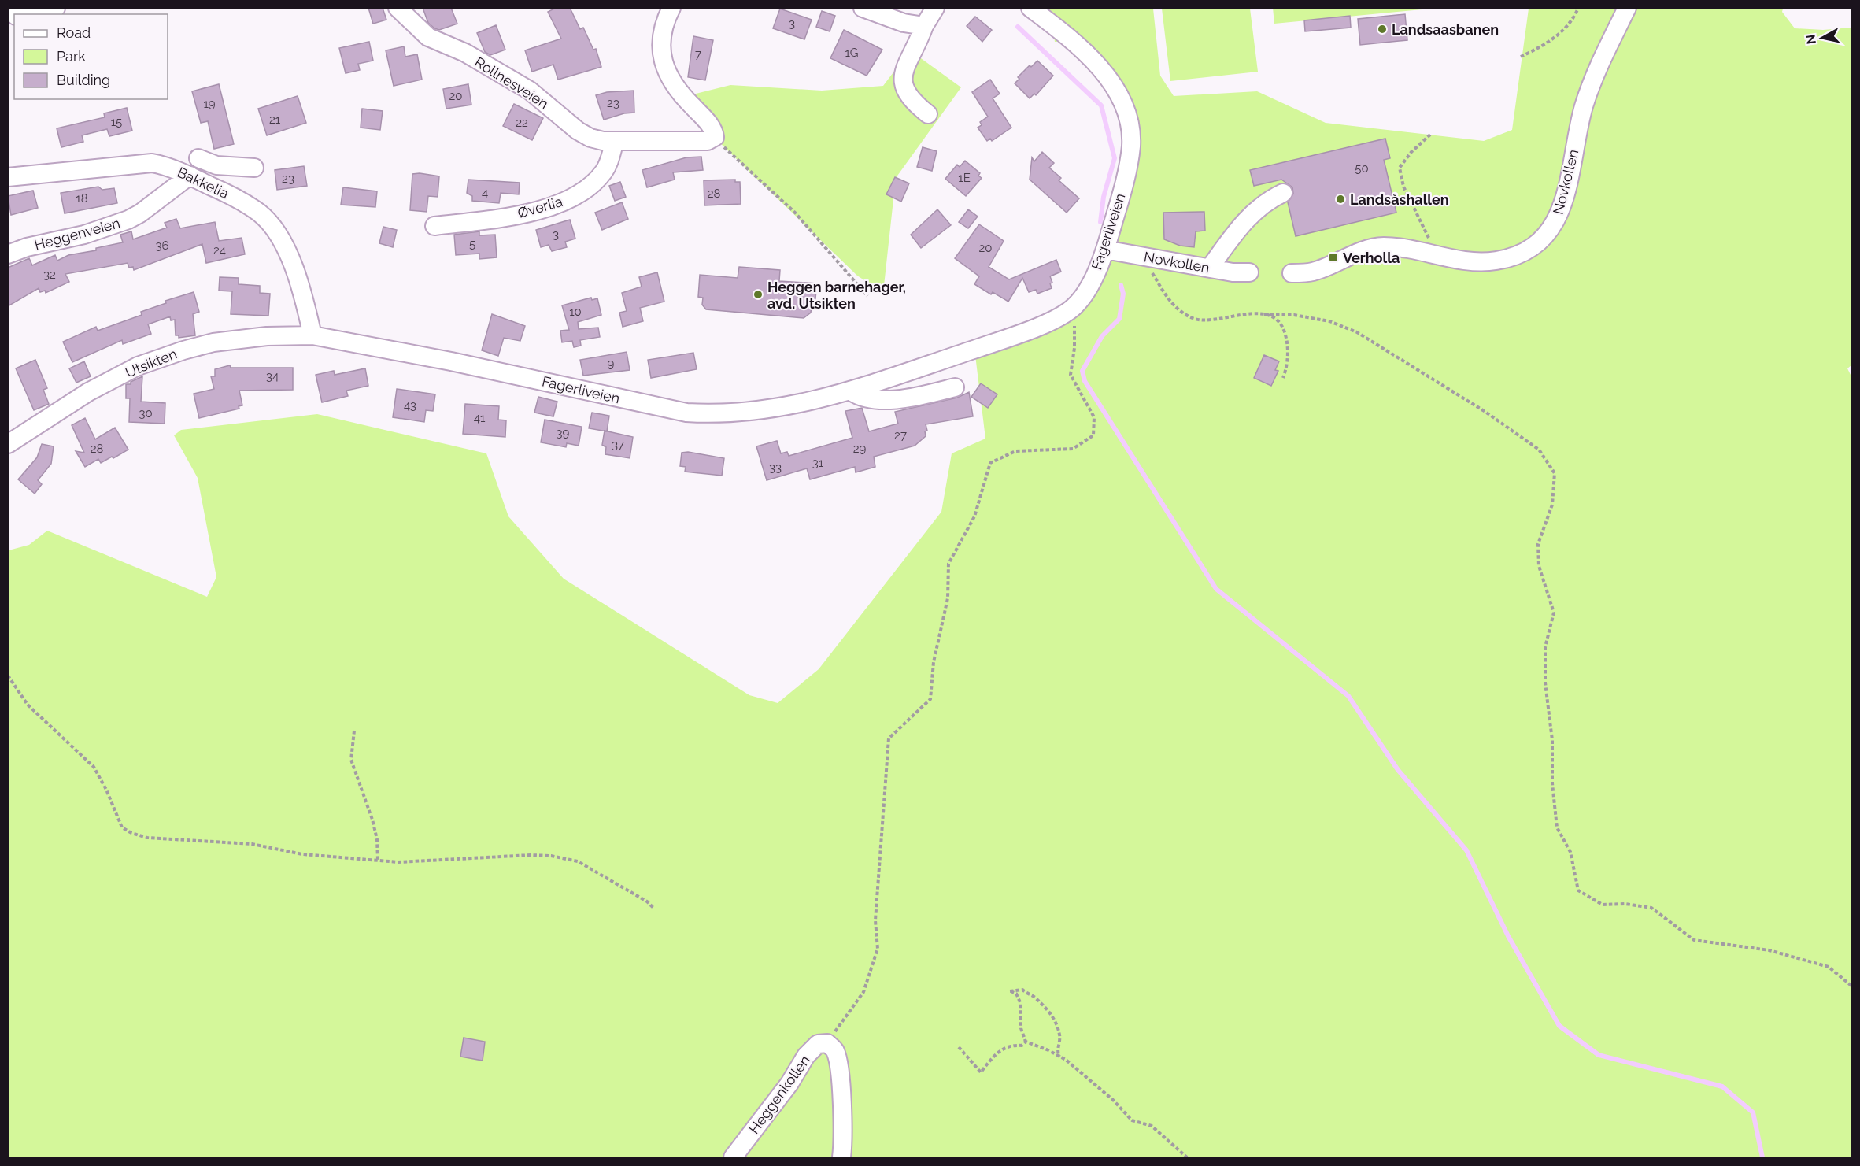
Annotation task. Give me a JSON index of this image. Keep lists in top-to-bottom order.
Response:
{
  "streets": {
    "street": [
      "Rollnesveien",
      "Novkollen",
      "Bakkelia",
      "Øverlia",
      "Fagerliveien",
      "Heggenveien",
      "Utsikten",
      "Heggenkollen"
    ]
  },
  "crossings": [
    ["Rollnesveien", "Øverlia"],
    ["Novkollen", "Fagerliveien"],
    ["Bakkelia", "Fagerliveien"],
    ["Bakkelia", "Heggenveien"],
    ["Bakkelia", "Utsikten"],
    ["Fagerliveien", "Utsikten"]
  ],
  "places": {
    "other": ["Landsaasbanen", "Landsåshallen", "Heggen barnehager, avd. Utsikten"],
    "transit": ["Verholla"]
  },
  "house_numbers": [
    "3",
    "1G",
    "7",
    "20",
    "23",
    "19",
    "21",
    "15",
    "22",
    "50",
    "1E",
    "23",
    "4",
    "28",
    "18",
    "3",
    "5",
    "36",
    "20",
    "24",
    "32",
    "10",
    "9",
    "34",
    "43",
    "30",
    "41",
    "39",
    "27",
    "37",
    "28",
    "29",
    "31",
    "33"
  ],
  "legend": ["Road", "Park", "Building"],
  "north": "left"
}
